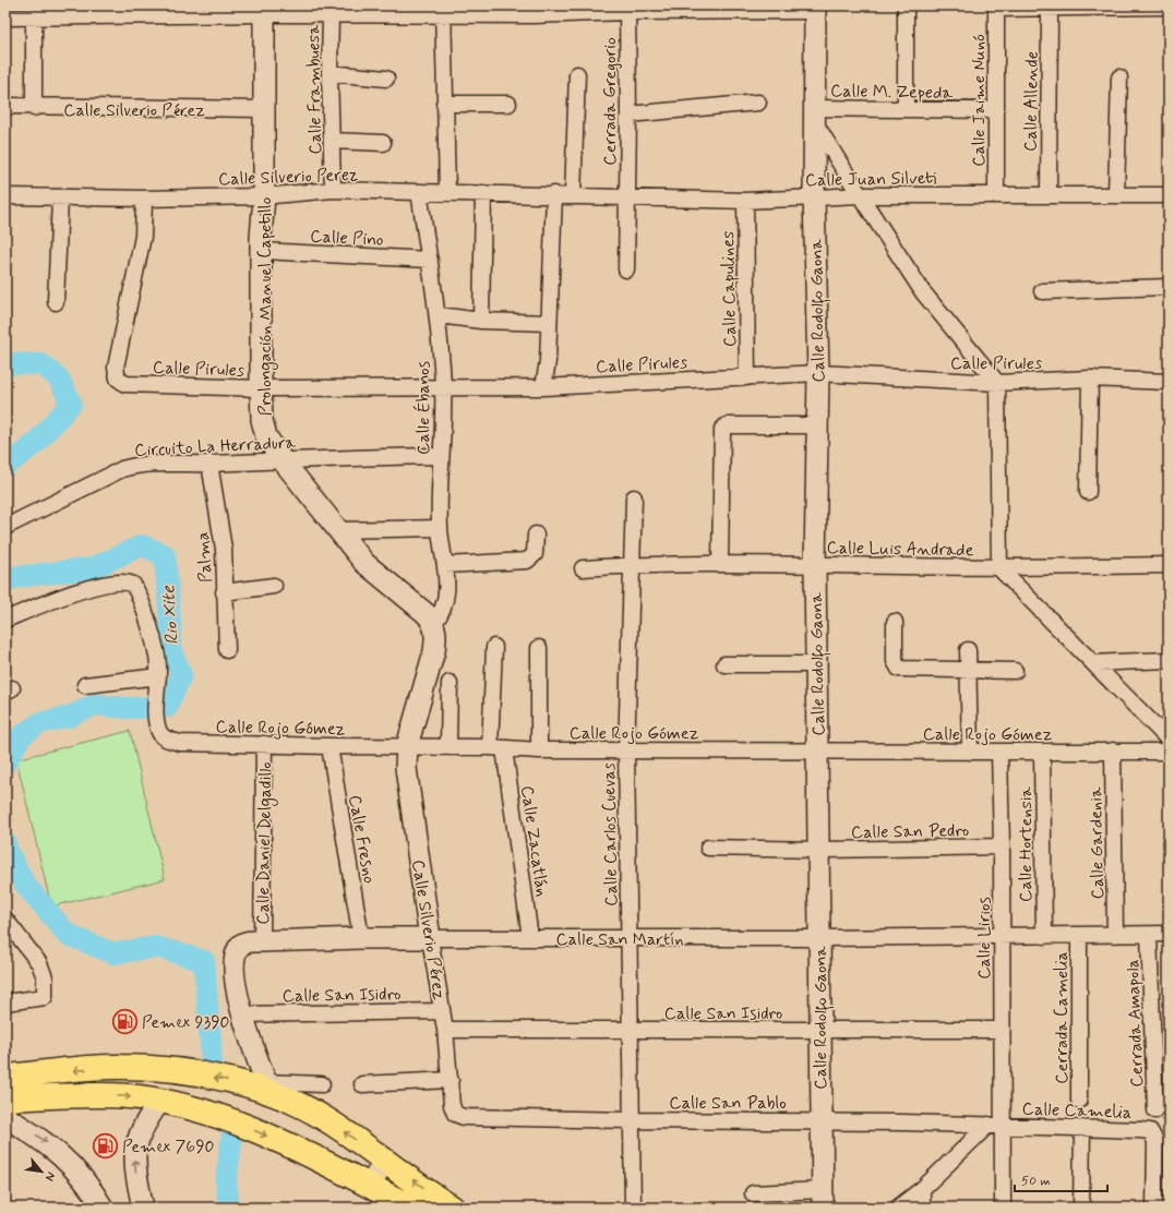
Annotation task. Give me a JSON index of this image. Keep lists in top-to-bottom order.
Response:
{
  "streets": {
    "street": [
      "Calle Frambuesa",
      "Calle M. Zepeda",
      "Calle Jaime Nunó",
      "Cerrada Gregorio",
      "Calle Allende",
      "Calle Silverio Pérez",
      "Calle Silverio Perez",
      "Calle Juan Silveti",
      "Calle Pino",
      "Calle Capulines",
      "Prolongación Manuel Capetillo",
      "Calle Rodolfo Gaona",
      "Calle Pirules",
      "Calle Ébanos",
      "Circuito La Herradura",
      "Calle Luis Andrade",
      "Palma",
      "Calle Rojo Gómez",
      "Calle San Pedro",
      "Calle Carlos Cuevas",
      "Calle Fresno",
      "Calle Zacatlán",
      "Calle Daniel Delgadillo",
      "Calle Gardenia",
      "Calle Hortensia",
      "Calle San Martín",
      "Calle Lirios",
      "Calle San Isidro",
      "Cerrada Camelia",
      "Cerrada Amapola",
      "Calle San Pablo",
      "Calle Camelia"
    ]
  },
  "crossings": [
    ["Calle Frambuesa", "Calle Silverio Perez"],
    ["Calle M. Zepeda", "Calle Jaime Nunó"],
    ["Calle M. Zepeda", "Calle Rodolfo Gaona"],
    ["Calle Jaime Nunó", "Calle Juan Silveti"],
    ["Cerrada Gregorio", "Calle Juan Silveti"],
    ["Calle Allende", "Calle Juan Silveti"],
    ["Calle Silverio Pérez", "Prolongación Manuel Capetillo"],
    ["Calle Silverio Pérez", "Calle Rojo Gómez"],
    ["Calle Silverio Pérez", "Calle San Martín"],
    ["Calle Silverio Pérez", "Calle San Isidro"],
    ["Calle Silverio Pérez", "Calle San Pablo"],
    ["Calle Silverio Perez", "Calle Juan Silveti"],
    ["Calle Silverio Perez", "Prolongación Manuel Capetillo"],
    ["Calle Silverio Perez", "Calle Pirules"],
    ["Calle Silverio Perez", "Calle Ébanos"],
    ["Calle Juan Silveti", "Calle Capulines"],
    ["Calle Juan Silveti", "Calle Rodolfo Gaona"],
    ["Calle Pino", "Prolongación Manuel Capetillo"],
    ["Calle Pino", "Calle Ébanos"],
    ["Calle Capulines", "Calle Pirules"],
    ["Prolongación Manuel Capetillo", "Calle Pirules"],
    ["Prolongación Manuel Capetillo", "Calle Ébanos"],
    ["Prolongación Manuel Capetillo", "Circuito La Herradura"],
    ["Calle Rodolfo Gaona", "Calle Pirules"],
    ["Calle Rodolfo Gaona", "Calle Luis Andrade"],
    ["Calle Rodolfo Gaona", "Calle Rojo Gómez"],
    ["Calle Rodolfo Gaona", "Calle San Pedro"],
    ["Calle Rodolfo Gaona", "Calle San Martín"],
    ["Calle Rodolfo Gaona", "Calle San Isidro"],
    ["Calle Rodolfo Gaona", "Calle San Pablo"],
    ["Calle Pirules", "Calle Ébanos"],
    ["Calle Ébanos", "Circuito La Herradura"],
    ["Circuito La Herradura", "Palma"],
    ["Calle Luis Andrade", "Calle Carlos Cuevas"],
    ["Calle Rojo Gómez", "Calle Carlos Cuevas"],
    ["Calle Rojo Gómez", "Calle Fresno"],
    ["Calle Rojo Gómez", "Calle Zacatlán"],
    ["Calle Rojo Gómez", "Calle Daniel Delgadillo"],
    ["Calle Rojo Gómez", "Calle Gardenia"],
    ["Calle Rojo Gómez", "Calle Hortensia"],
    ["Calle Rojo Gómez", "Calle Lirios"],
    ["Calle San Pedro", "Calle Lirios"],
    ["Calle Carlos Cuevas", "Calle San Martín"],
    ["Calle Carlos Cuevas", "Calle San Isidro"],
    ["Calle Carlos Cuevas", "Calle San Pablo"],
    ["Calle Fresno", "Calle San Martín"],
    ["Calle Zacatlán", "Calle San Martín"],
    ["Calle Daniel Delgadillo", "Calle San Martín"],
    ["Calle Daniel Delgadillo", "Calle San Isidro"],
    ["Calle Gardenia", "Calle San Martín"],
    ["Calle Hortensia", "Calle San Martín"],
    ["Calle San Martín", "Calle Lirios"],
    ["Calle San Martín", "Cerrada Camelia"],
    ["Calle San Martín", "Cerrada Amapola"],
    ["Calle Lirios", "Calle San Isidro"],
    ["Calle Lirios", "Calle San Pablo"],
    ["Calle Lirios", "Calle Camelia"],
    ["Calle San Pablo", "Calle Camelia"]
  ],
  "water": ["Rio Xite"],
  "places": {
    "fuel station": ["Pemex 9390", "Pemex 7690"]
  },
  "scale_bar": "50 m",
  "north": "bottom right"
}
